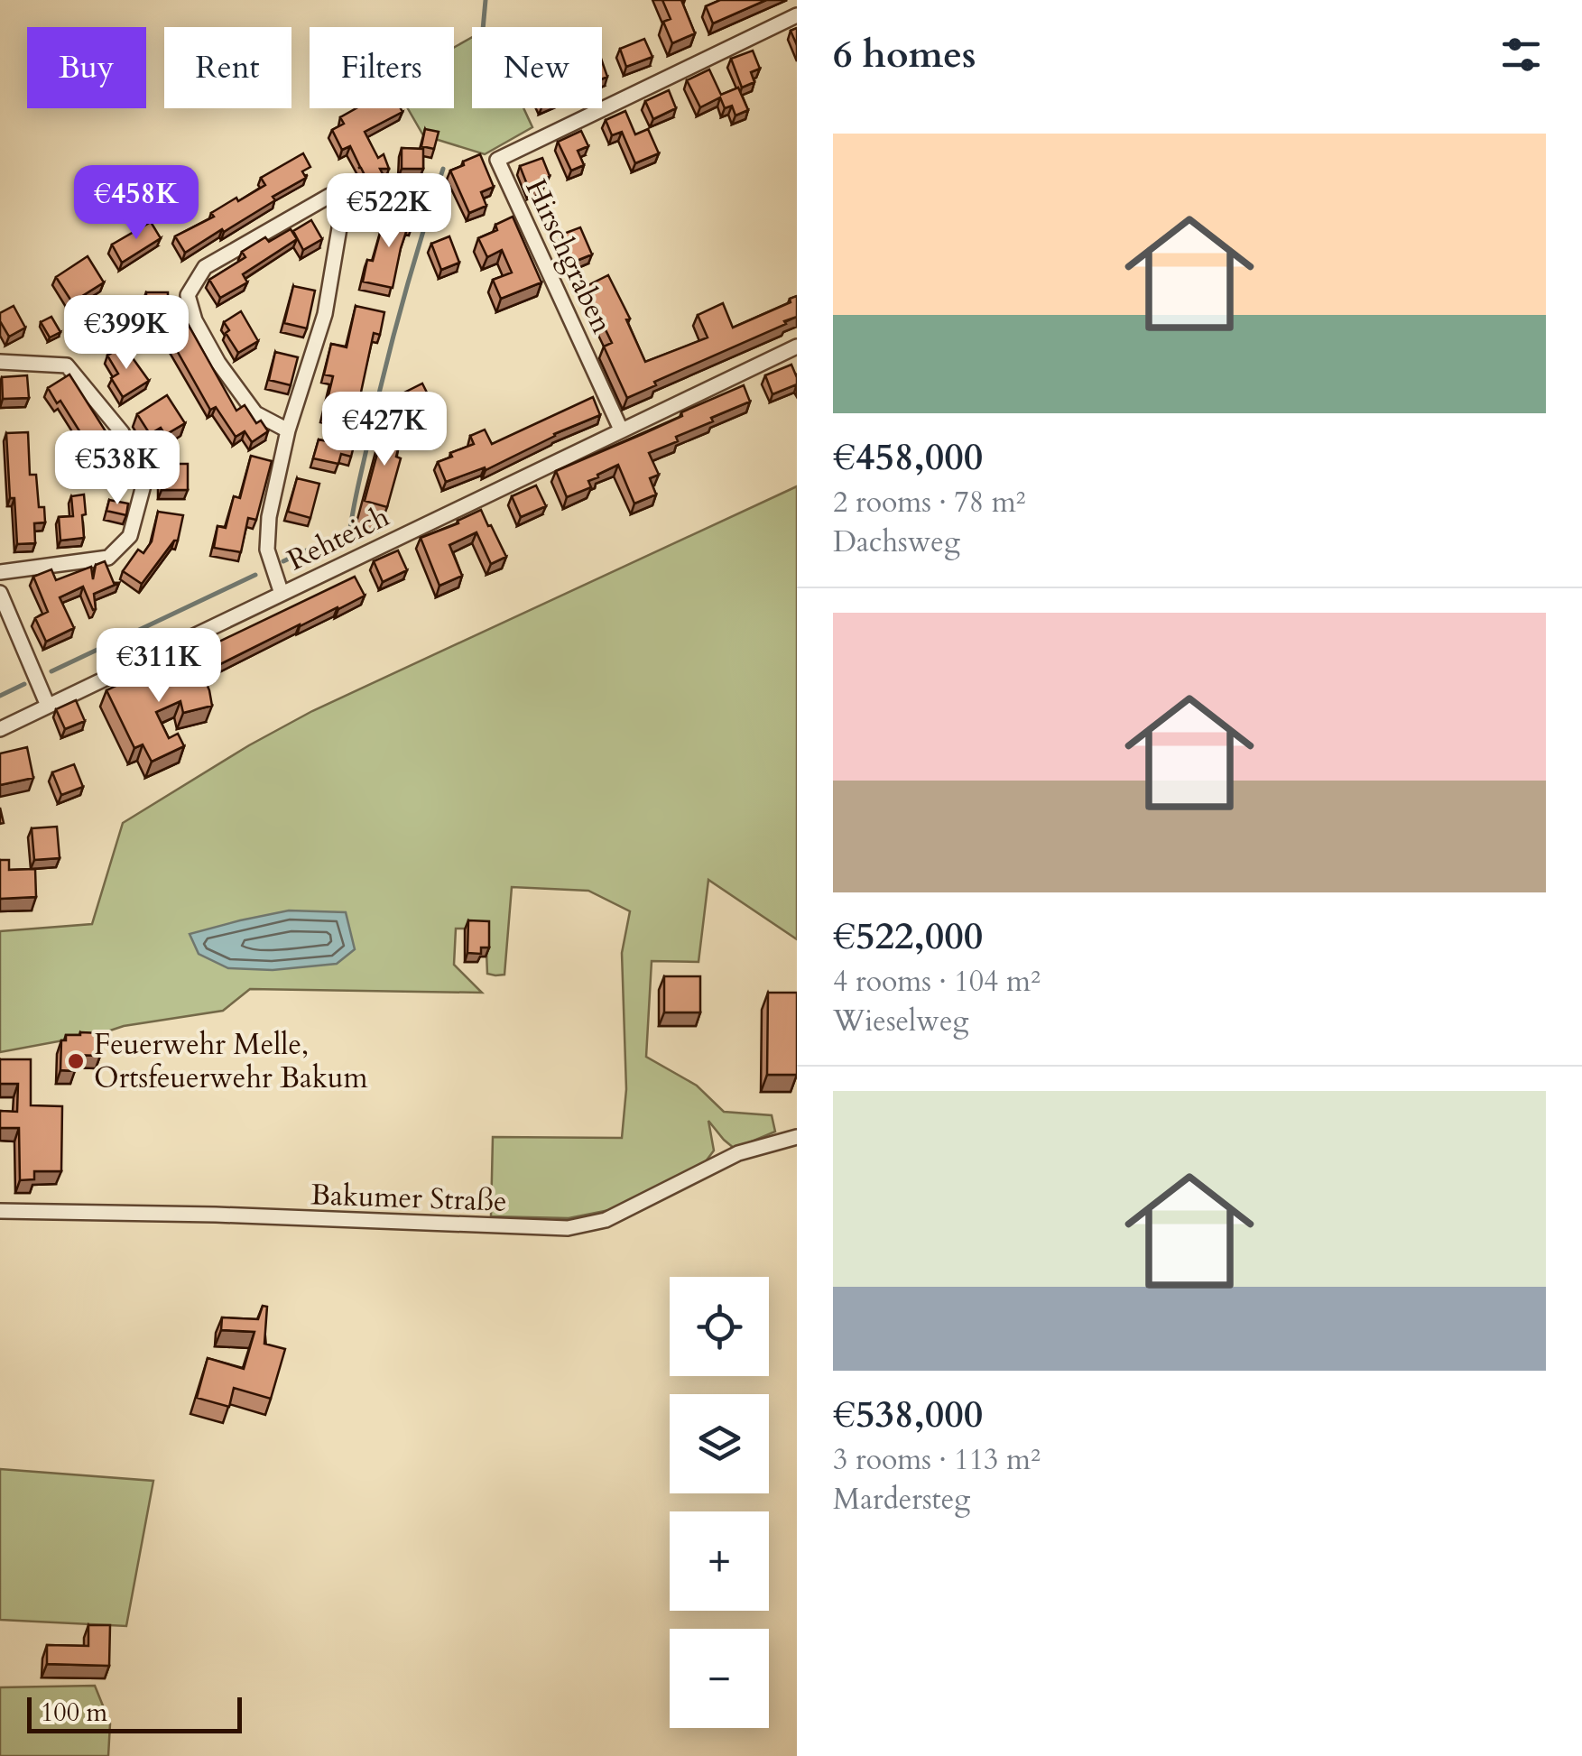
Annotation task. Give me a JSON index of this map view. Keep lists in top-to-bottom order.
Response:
{
  "streets": {
    "street": ["Hirschgraben", "Rehteich", "Bakumer Straße"]
  },
  "crossings": [
    ["Hirschgraben", "Rehteich"]
  ],
  "places": ["Feuerwehr Melle, Ortsfeuerwehr Bakum"],
  "scale_bar": "100 m",
  "page": {
    "heading": "6 homes",
    "chip": [
      "Buy",
      "Rent",
      "Filters",
      "New"
    ],
    "list": [
      {
        "name": "€458,000",
        "note": "2 rooms · 78 m² · Dachsweg"
      },
      {
        "name": "€522,000",
        "note": "4 rooms · 104 m² · Wieselweg"
      },
      {
        "name": "€538,000",
        "note": "3 rooms · 113 m² · Mardersteg"
      }
    ],
    "price": [
      "€458K",
      "€522K",
      "€399K",
      "€427K",
      "€538K",
      "€311K"
    ],
    "map_buttons": ["+", "−"],
    "scale": "100 m"
  }
}
